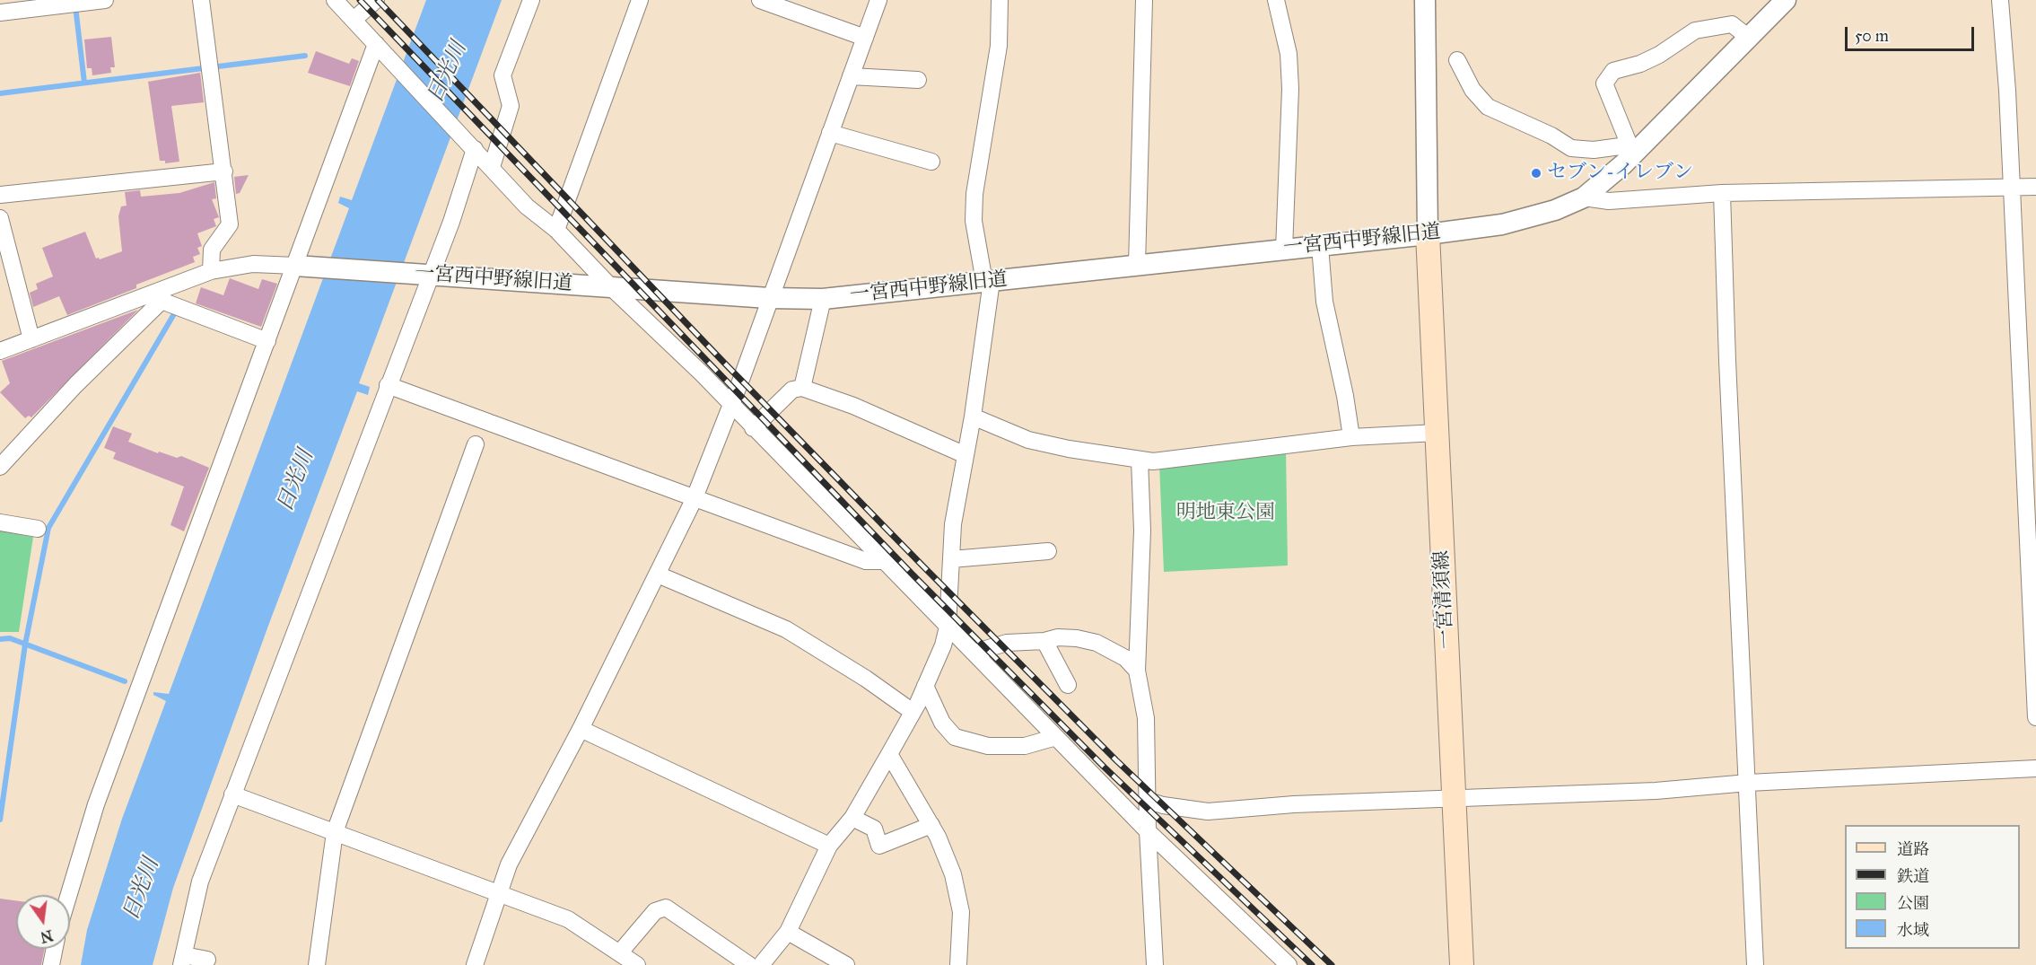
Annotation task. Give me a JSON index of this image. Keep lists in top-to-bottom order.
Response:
{
  "streets": {
    "main road": ["一宮清須線"],
    "street": ["一宮西中野線旧道"]
  },
  "crossings": [
    ["一宮西中野線旧道", "一宮清須線"]
  ],
  "water": ["日光川"],
  "parks": ["明地東公園"],
  "places": ["セブン-イレブン"],
  "legend": [
    "道路",
    "鉄道",
    "公園",
    "水域"
  ],
  "scale_bar": "50 m",
  "north": "bottom"
}
